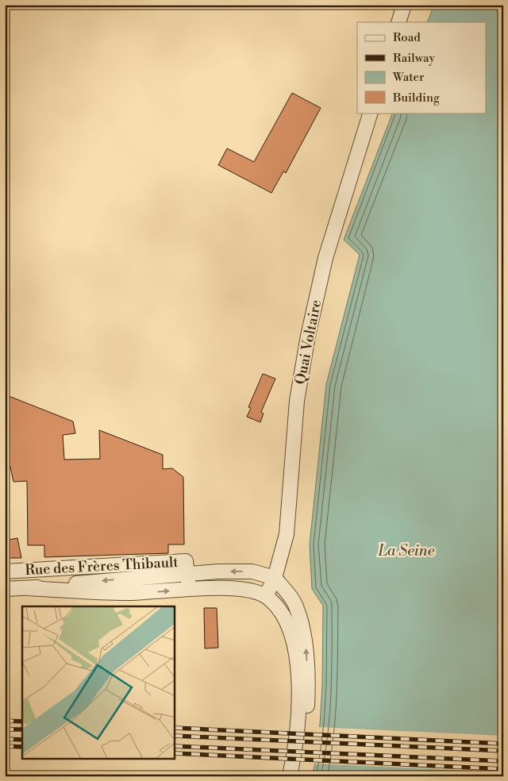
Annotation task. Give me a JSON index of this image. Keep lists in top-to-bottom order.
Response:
{
  "streets": {
    "street": ["Quai Voltaire", "Rue des Frères Thibault"]
  },
  "crossings": [
    ["Quai Voltaire", "Rue des Frères Thibault"]
  ],
  "water": ["La Seine"],
  "legend": [
    "Road",
    "Railway",
    "Water",
    "Building"
  ]
}
